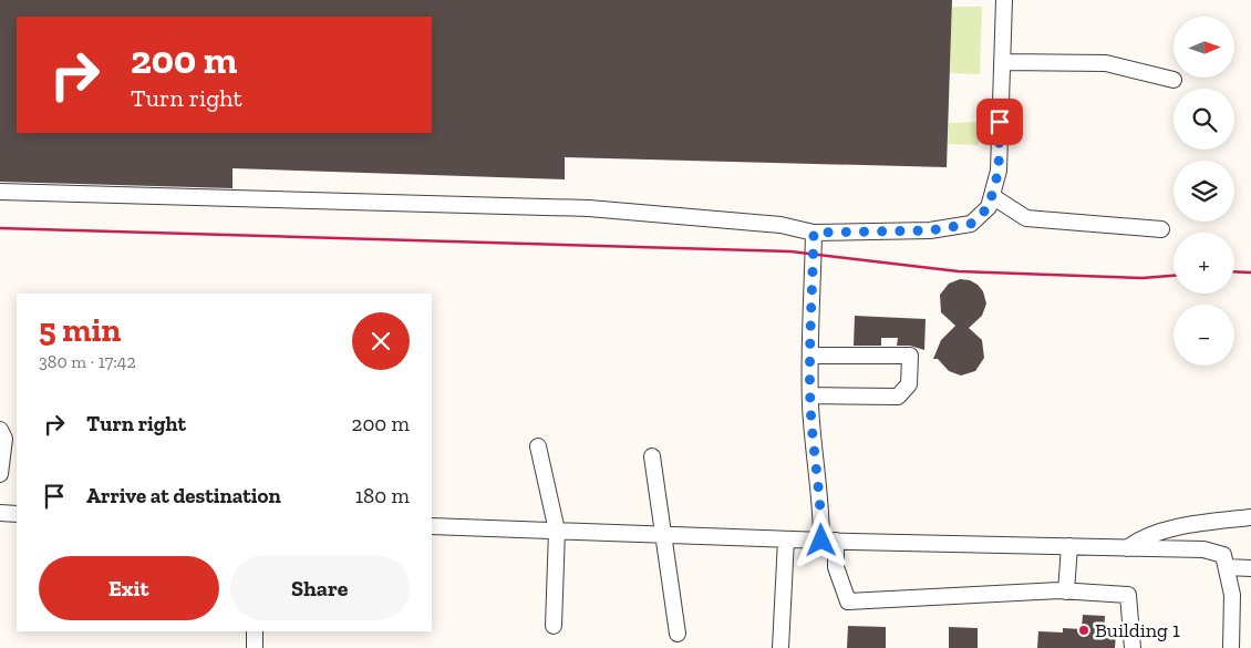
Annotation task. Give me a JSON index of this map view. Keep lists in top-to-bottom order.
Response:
{
  "places": ["Building 1"],
  "north": "right",
  "page": {
    "map_buttons": ["+", "−"],
    "turn": ["200 m", "Turn right"],
    "heading": ["5 min", "380 m · 17:42"],
    "list": [
      {
        "name": "Turn right",
        "value": "200 m"
      },
      {
        "name": "Arrive at destination",
        "value": "180 m"
      }
    ],
    "buttons": ["Exit", "Share"]
  }
}
